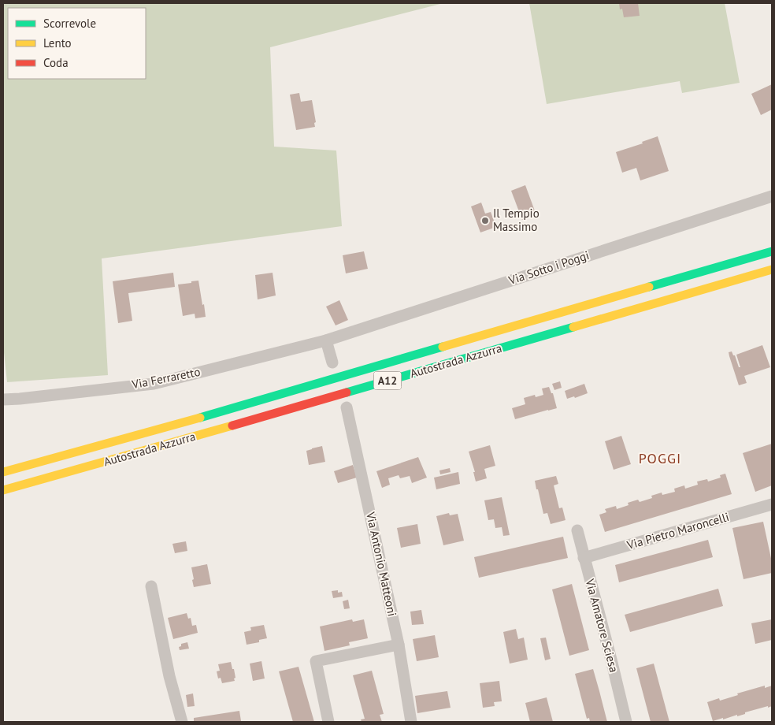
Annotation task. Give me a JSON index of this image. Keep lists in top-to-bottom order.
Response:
{
  "streets": {
    "highway": ["Autostrada Azzurra", "A12"],
    "street": [
      "Via Sotto i Poggi",
      "Via Ferraretto",
      "Via Pietro Maroncelli",
      "Via Antonio Matteoni",
      "Via Amatore Sciesa"
    ]
  },
  "crossings": [
    ["Via Sotto i Poggi", "Via Ferraretto"],
    ["Via Pietro Maroncelli", "Via Amatore Sciesa"]
  ],
  "districts": ["POGGI"],
  "places": ["Il Tempio Massimo"],
  "legend": ["Scorrevole", "Lento", "Coda"]
}
